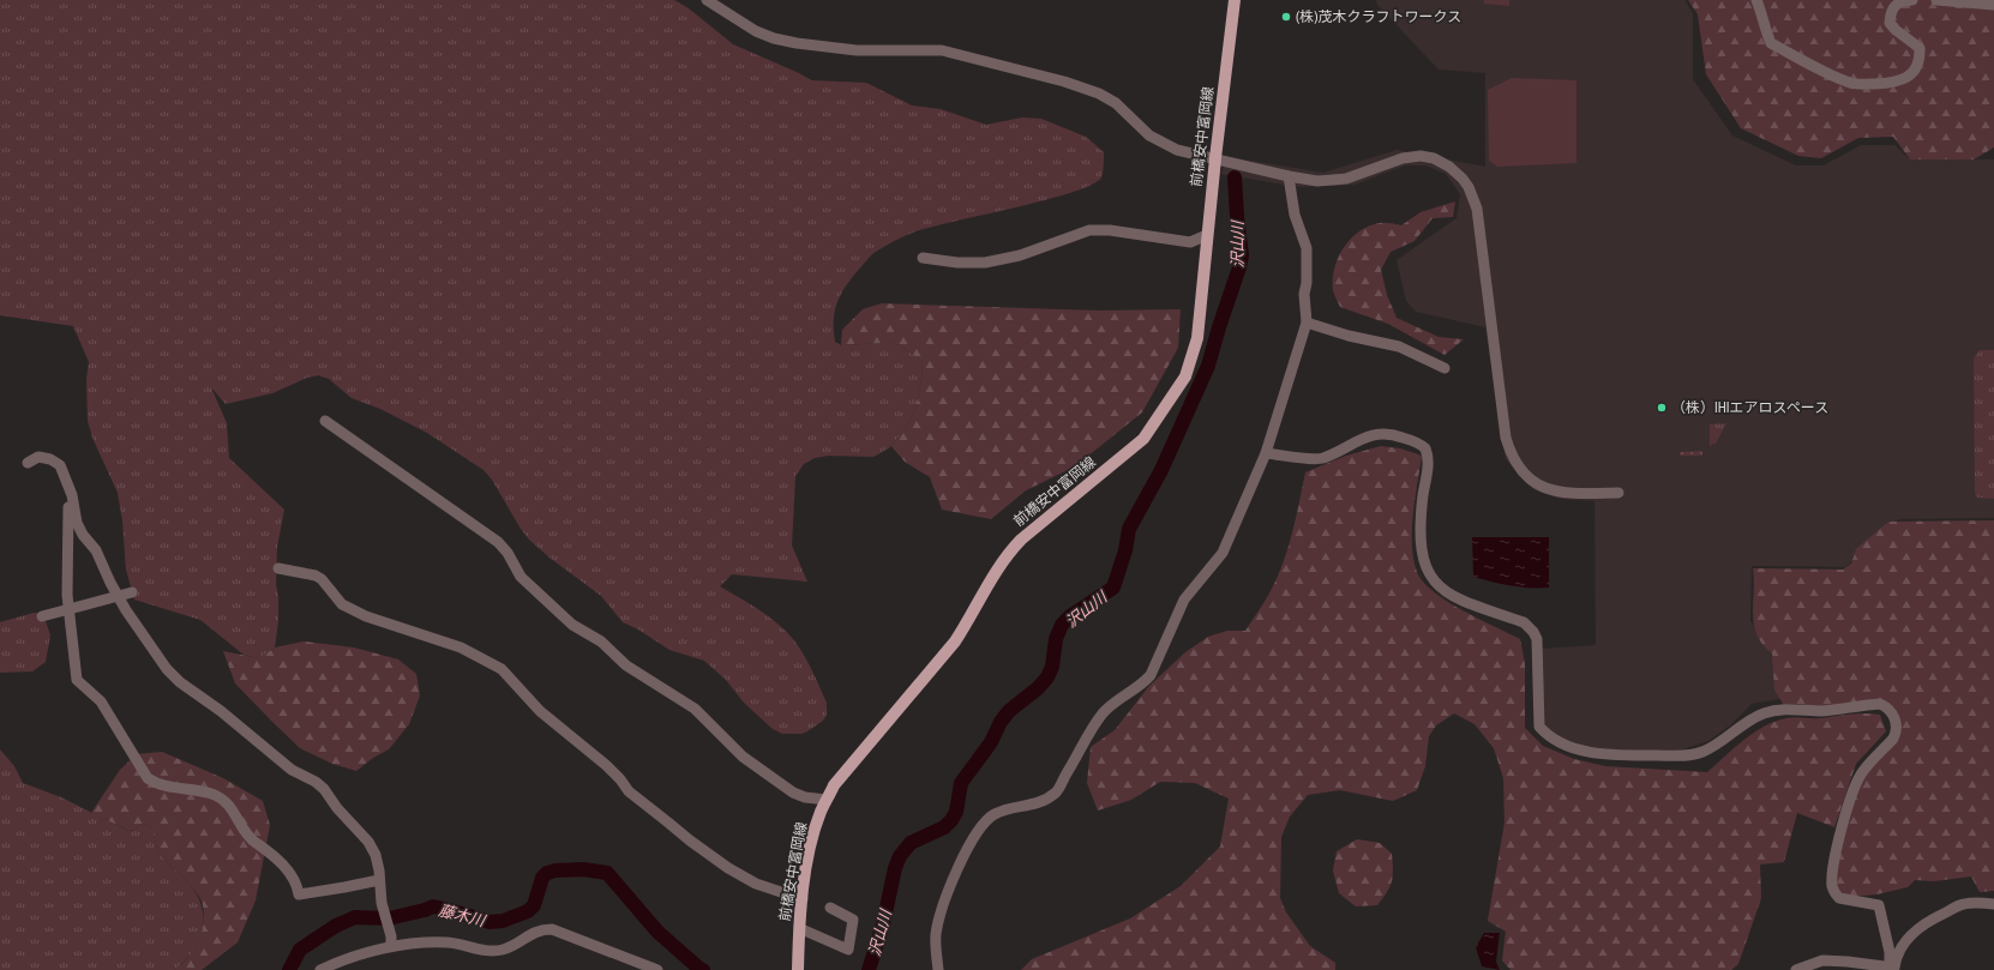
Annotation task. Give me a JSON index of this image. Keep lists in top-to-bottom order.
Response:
{
  "streets": {
    "main road": ["前橋安中富岡線"]
  },
  "water": ["沢山川", "藤木川"],
  "places": ["(株)茂木クラフトワークス", "（株）IHIエアロスペース"]
}
